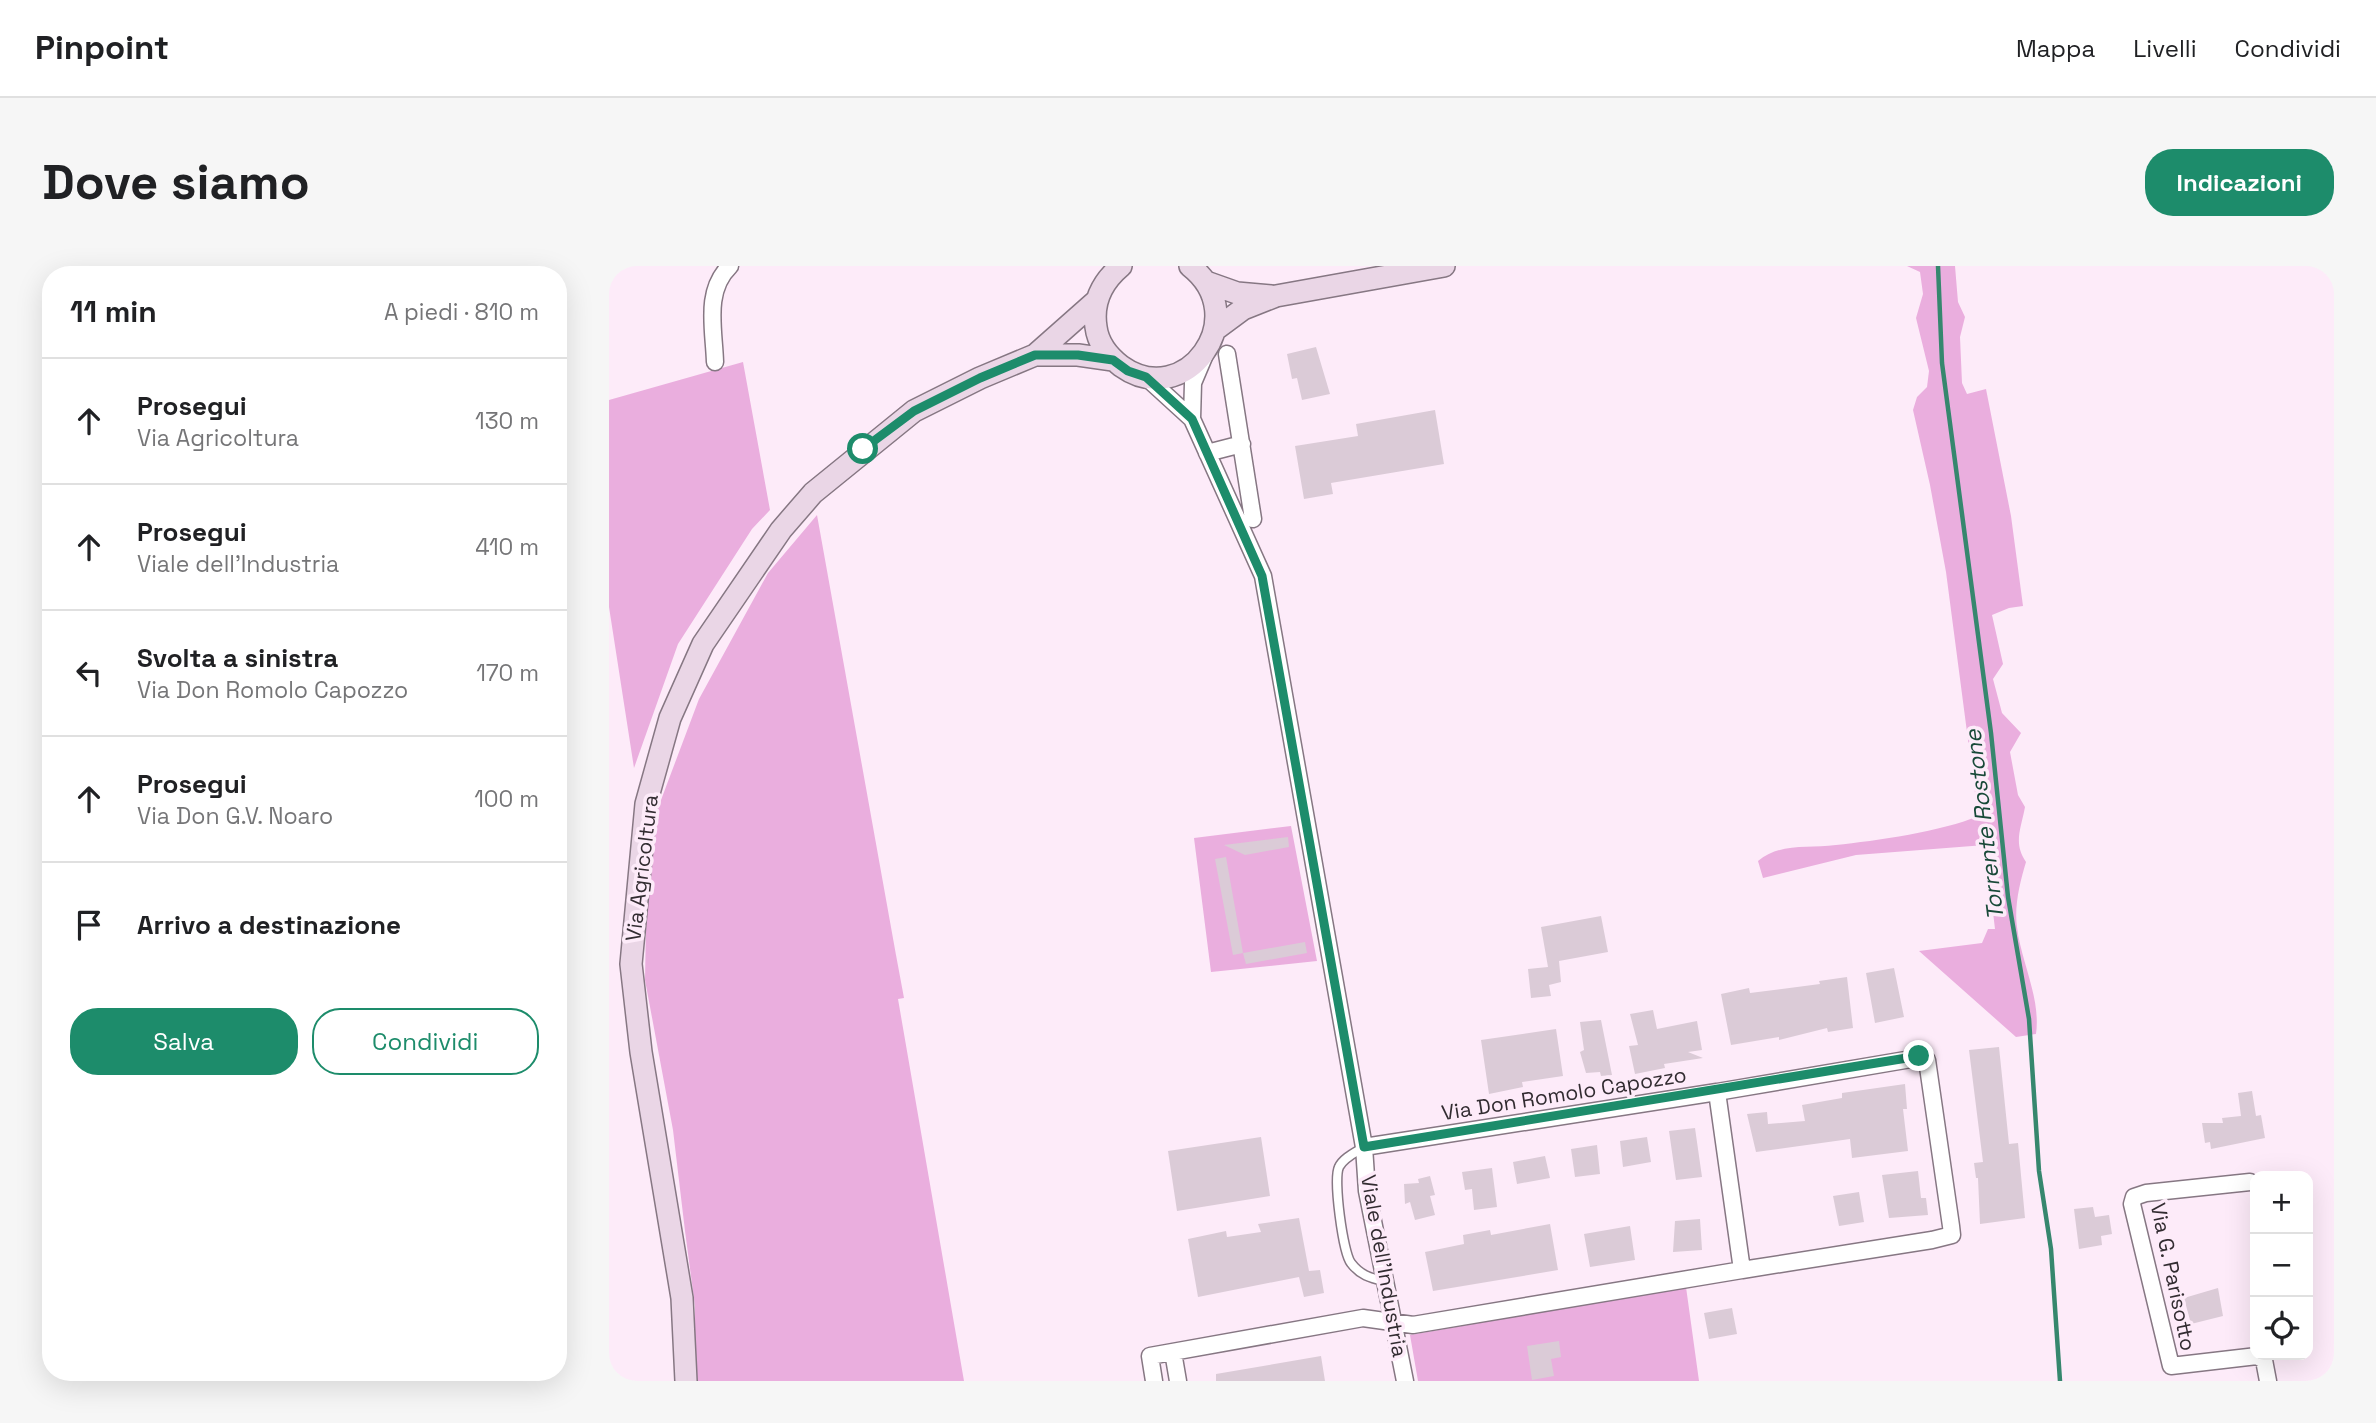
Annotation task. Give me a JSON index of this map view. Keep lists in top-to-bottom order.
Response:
{
  "streets": {
    "main road": ["Via Agricoltura", "Viale dell'Industria"],
    "street": ["Via Don Romolo Capozzo", "Via G. Parisotto"]
  },
  "crossings": [
    ["Via Agricoltura", "Viale dell'Industria"],
    ["Via Don Romolo Capozzo", "Viale dell'Industria"]
  ],
  "water": ["Torrente Rostone"],
  "page": {
    "header": "Pinpoint",
    "nav": ["Mappa", "Livelli", "Condividi"],
    "buttons": [
      "Indicazioni",
      ["Salva", "Condividi"]
    ],
    "title": "Dove siamo",
    "heading": ["11 min", "A piedi · 810 m"],
    "list": [
      ["Prosegui", "Via Agricoltura", "130 m"],
      ["Prosegui", "Viale dell'Industria", "410 m"],
      ["Svolta a sinistra", "Via Don Romolo Capozzo", "170 m"],
      ["Prosegui", "Via Don G.V. Noaro", "100 m"],
      "Arrivo a destinazione"
    ],
    "map_buttons": ["+", "−"]
  }
}
